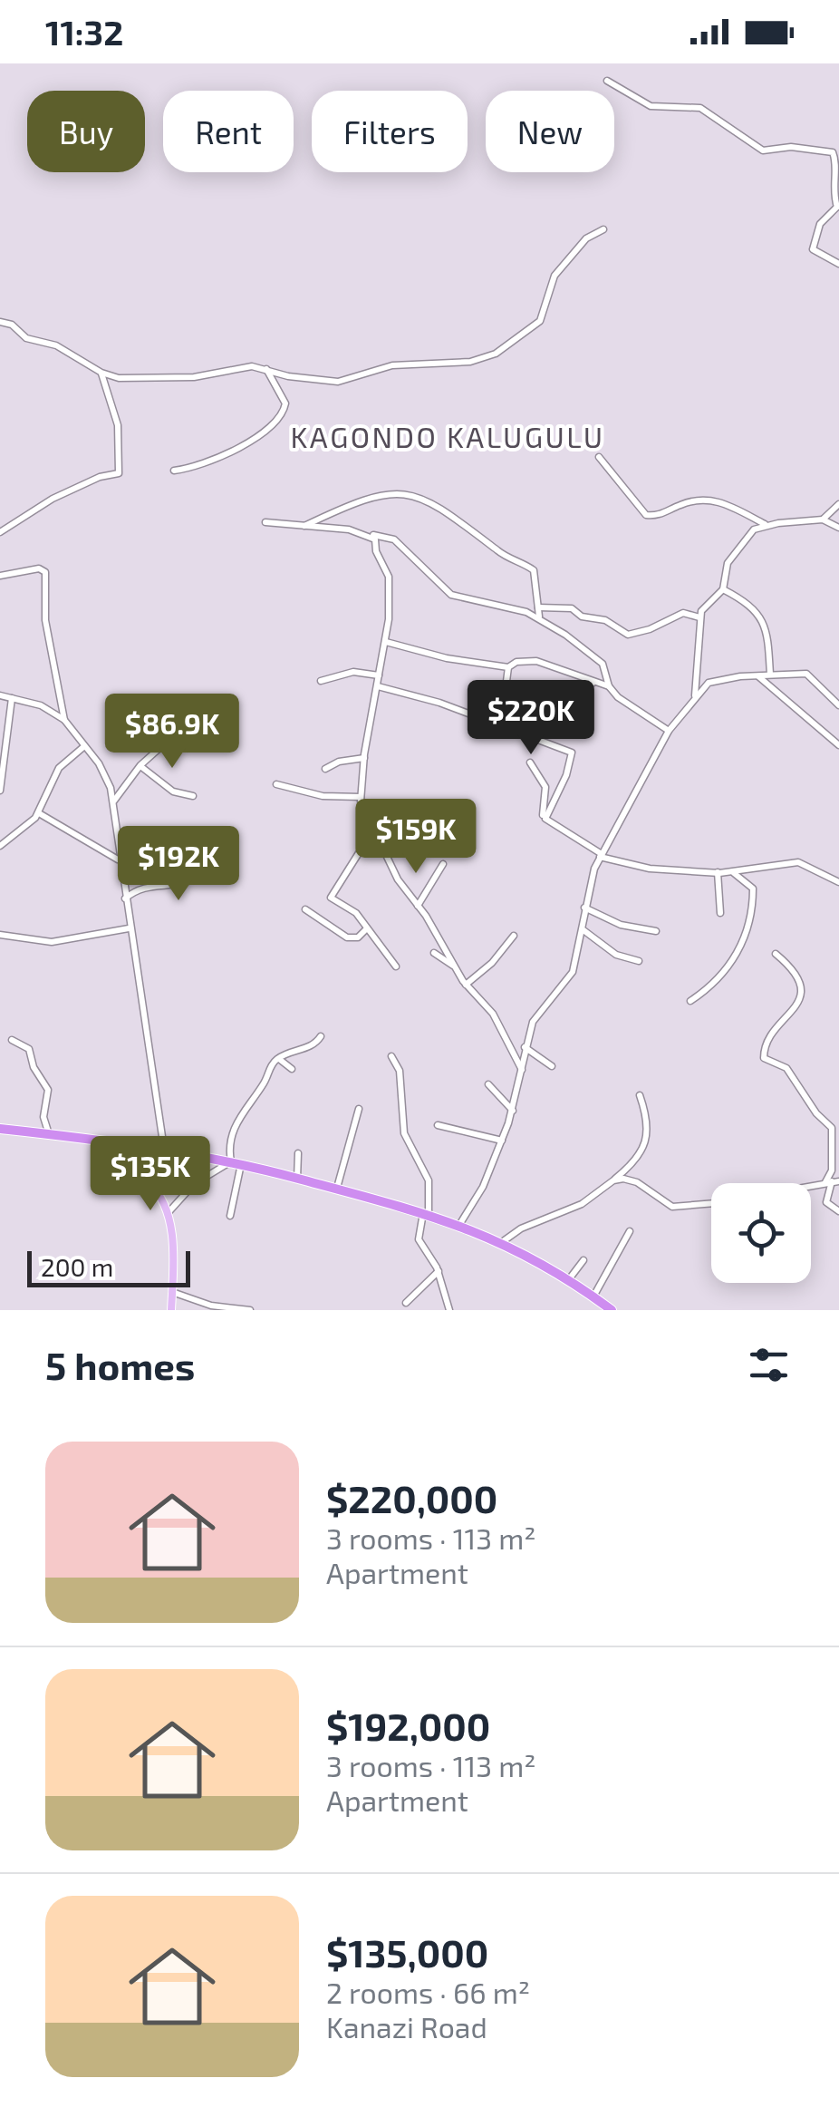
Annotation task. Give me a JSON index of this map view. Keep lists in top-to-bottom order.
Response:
{
  "districts": ["KAGONDO KALUGULU"],
  "scale_bar": "200 m",
  "page": {
    "status": "11:32",
    "chip": [
      "Buy",
      "Rent",
      "Filters",
      "New"
    ],
    "price": [
      "$220K",
      "$86.9K",
      "$159K",
      "$192K",
      "$135K"
    ],
    "scale": "200 m",
    "heading": "5 homes",
    "list": [
      {
        "name": "$220,000",
        "note": "3 rooms · 113 m² · Apartment"
      },
      {
        "name": "$192,000",
        "note": "3 rooms · 113 m² · Apartment"
      },
      {
        "name": "$135,000",
        "note": "2 rooms · 66 m² · Kanazi Road"
      }
    ]
  }
}
